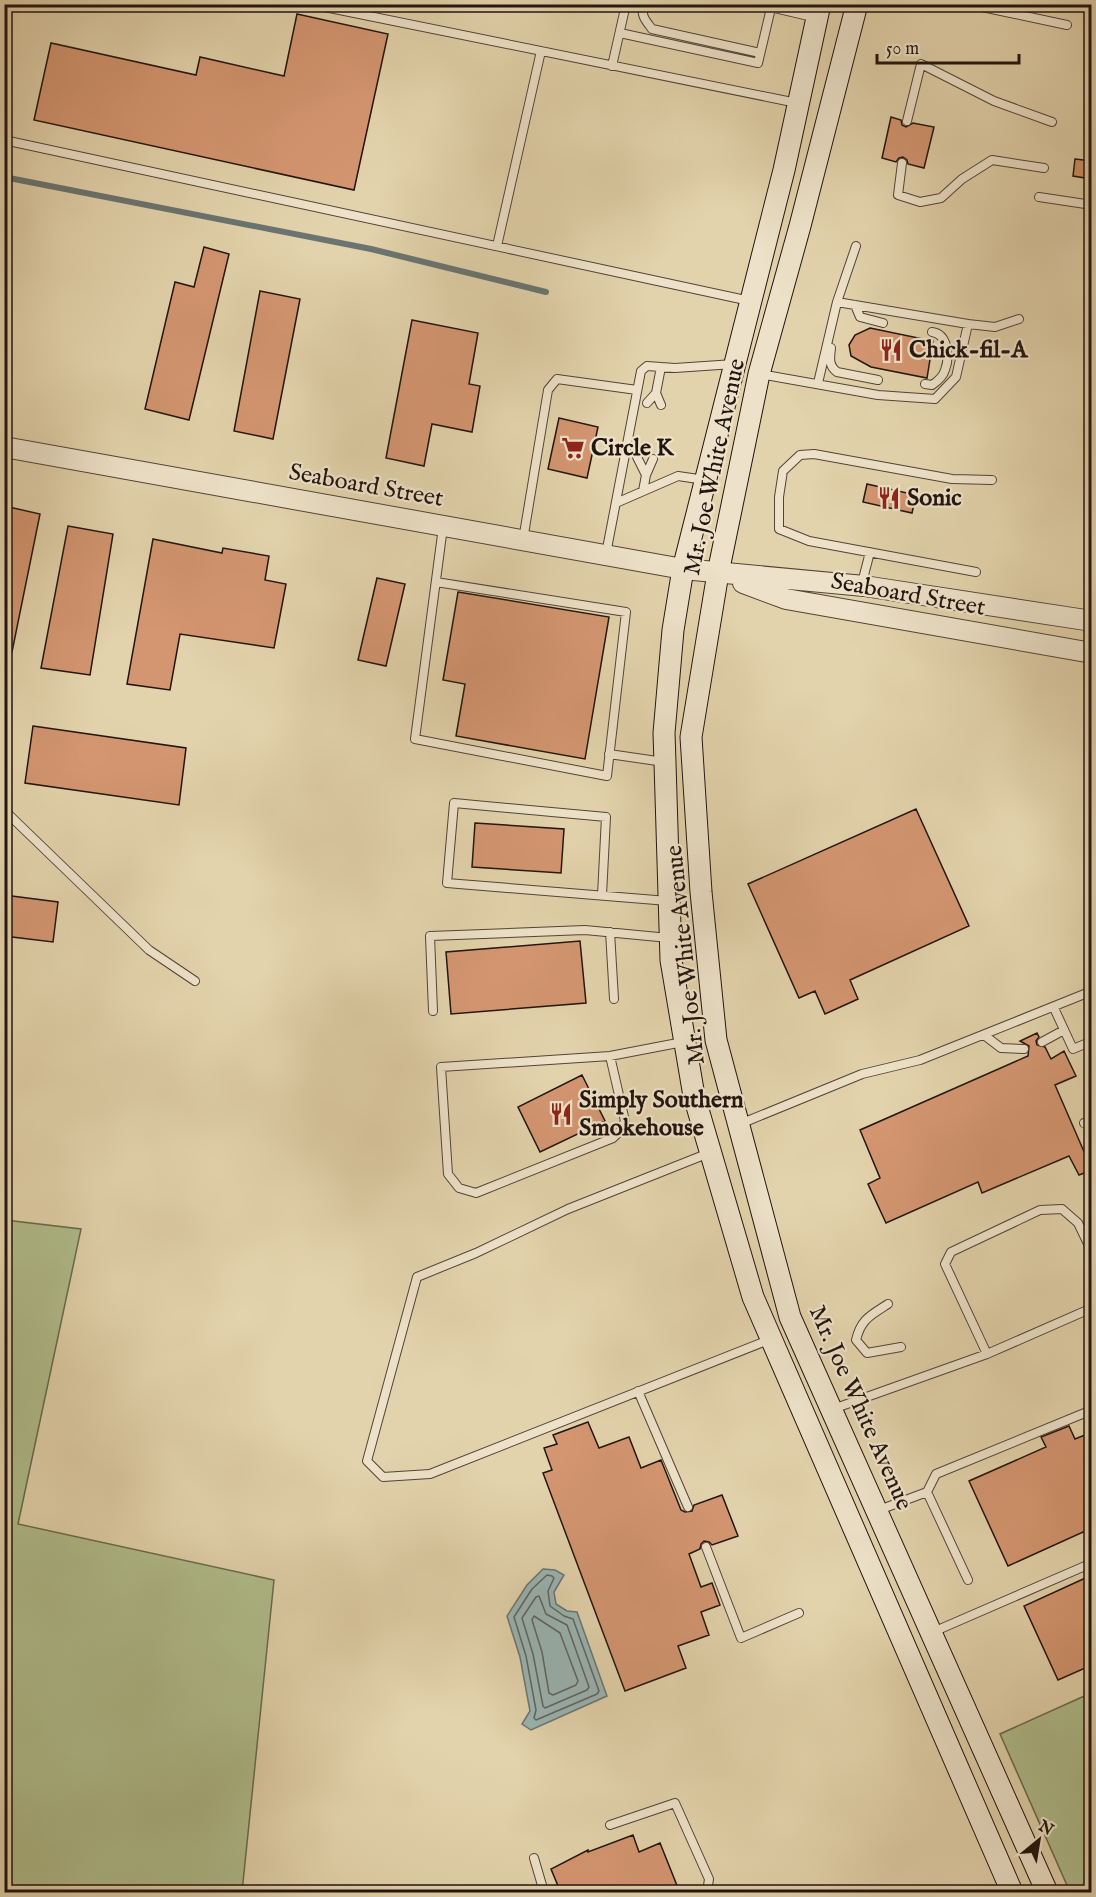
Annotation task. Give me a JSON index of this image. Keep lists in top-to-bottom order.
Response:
{
  "streets": {
    "main road": ["Mr. Joe White Avenue"],
    "street": ["Seaboard Street"]
  },
  "crossings": [
    ["Mr. Joe White Avenue", "Seaboard Street"]
  ],
  "places": {
    "restaurant": ["Chick-fil-A", "Sonic", "Simply Southern Smokehouse"],
    "supermarket": ["Circle K"]
  },
  "scale_bar": "50 m",
  "north": "top right"
}
